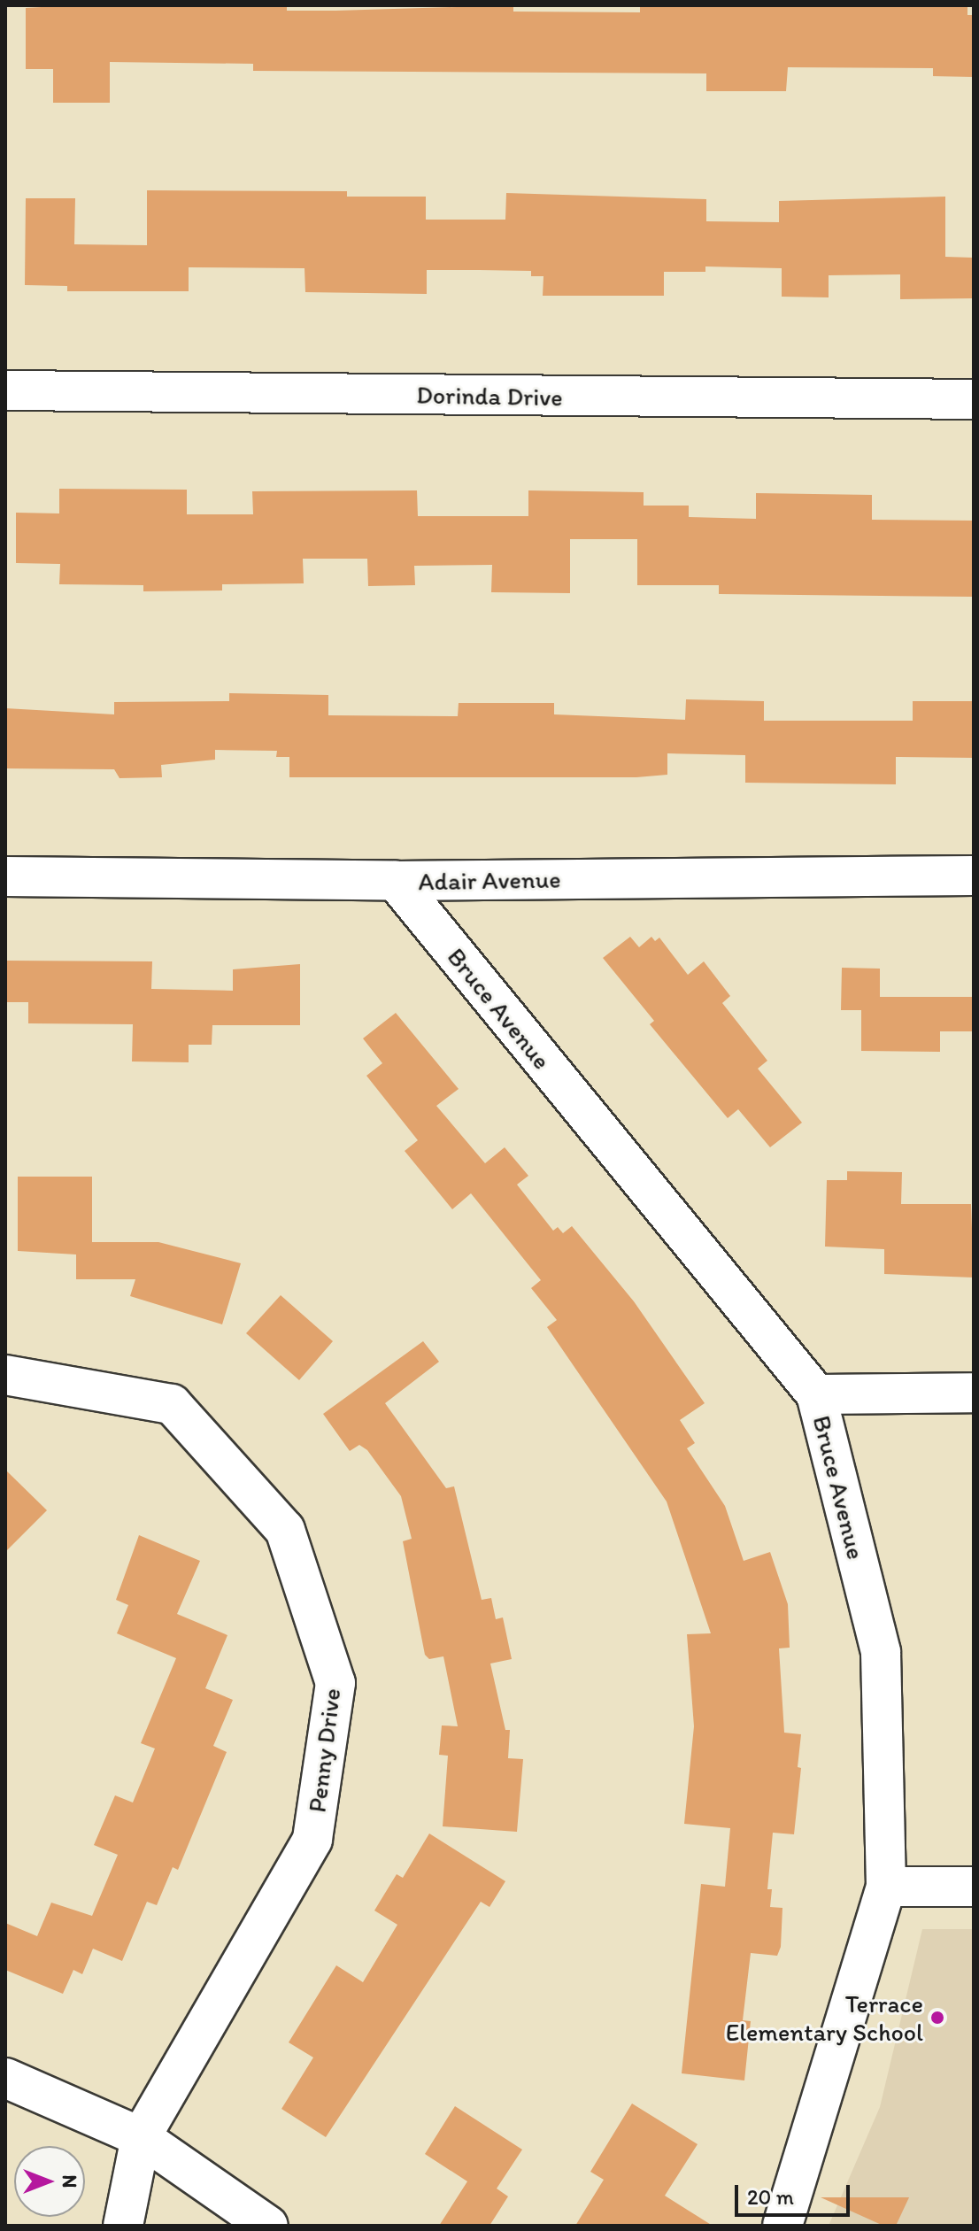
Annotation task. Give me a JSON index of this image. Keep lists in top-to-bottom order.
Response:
{
  "streets": {
    "street": [
      "Dorinda Drive",
      "Adair Avenue",
      "Bruce Avenue",
      "Penny Drive"
    ]
  },
  "crossings": [
    ["Adair Avenue", "Bruce Avenue"]
  ],
  "places": ["Terrace Elementary School"],
  "scale_bar": "20 m",
  "north": "right"
}
